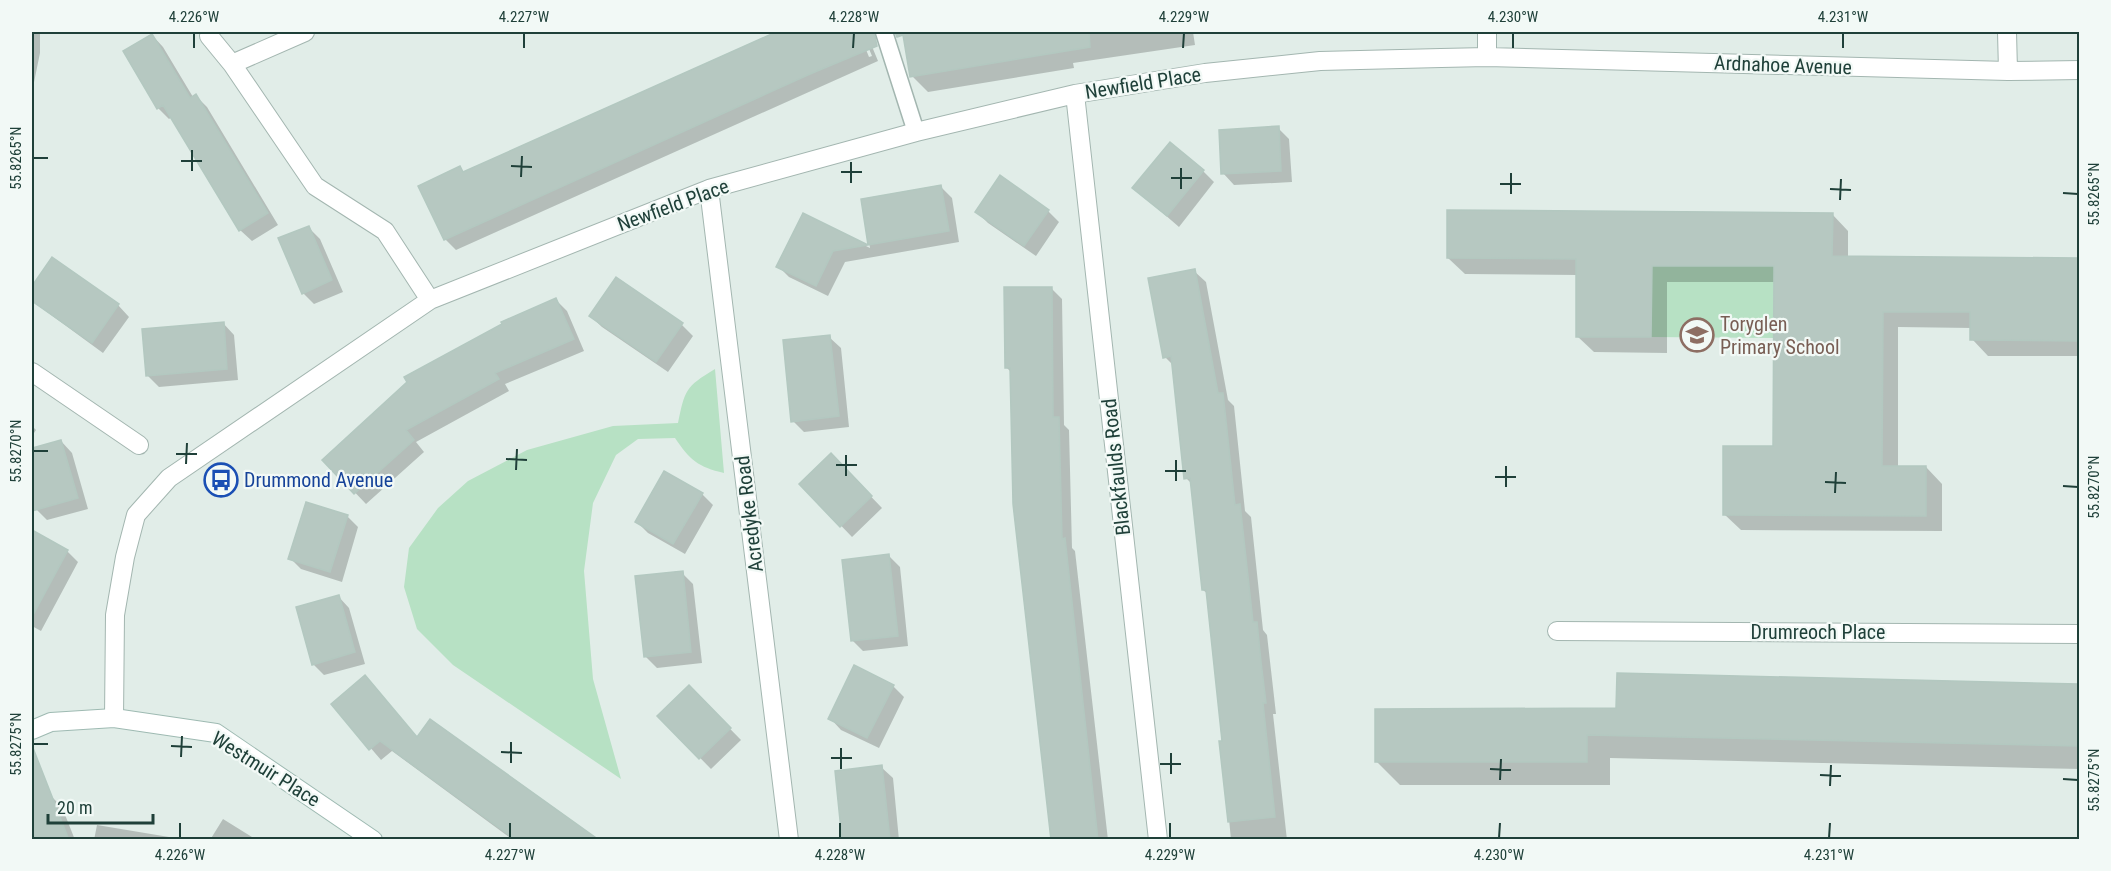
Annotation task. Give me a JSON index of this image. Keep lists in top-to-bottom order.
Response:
{
  "streets": {
    "street": [
      "Ardnahoe Avenue",
      "Newfield Place",
      "Blackfaulds Road",
      "Acredyke Road",
      "Drumreoch Place",
      "Westmuir Place"
    ]
  },
  "crossings": [
    ["Ardnahoe Avenue", "Newfield Place"],
    ["Newfield Place", "Blackfaulds Road"],
    ["Newfield Place", "Acredyke Road"],
    ["Newfield Place", "Westmuir Place"]
  ],
  "places": {
    "school or university": ["Toryglen Primary School"],
    "bus stop": ["Drummond Avenue"]
  },
  "scale_bar": "20 m",
  "coordinates": [
    "4.226°W",
    "4.227°W",
    "4.228°W",
    "4.229°W",
    "4.230°W",
    "4.231°W",
    "55.8265°N",
    "55.8270°N",
    "55.8275°N"
  ]
}
